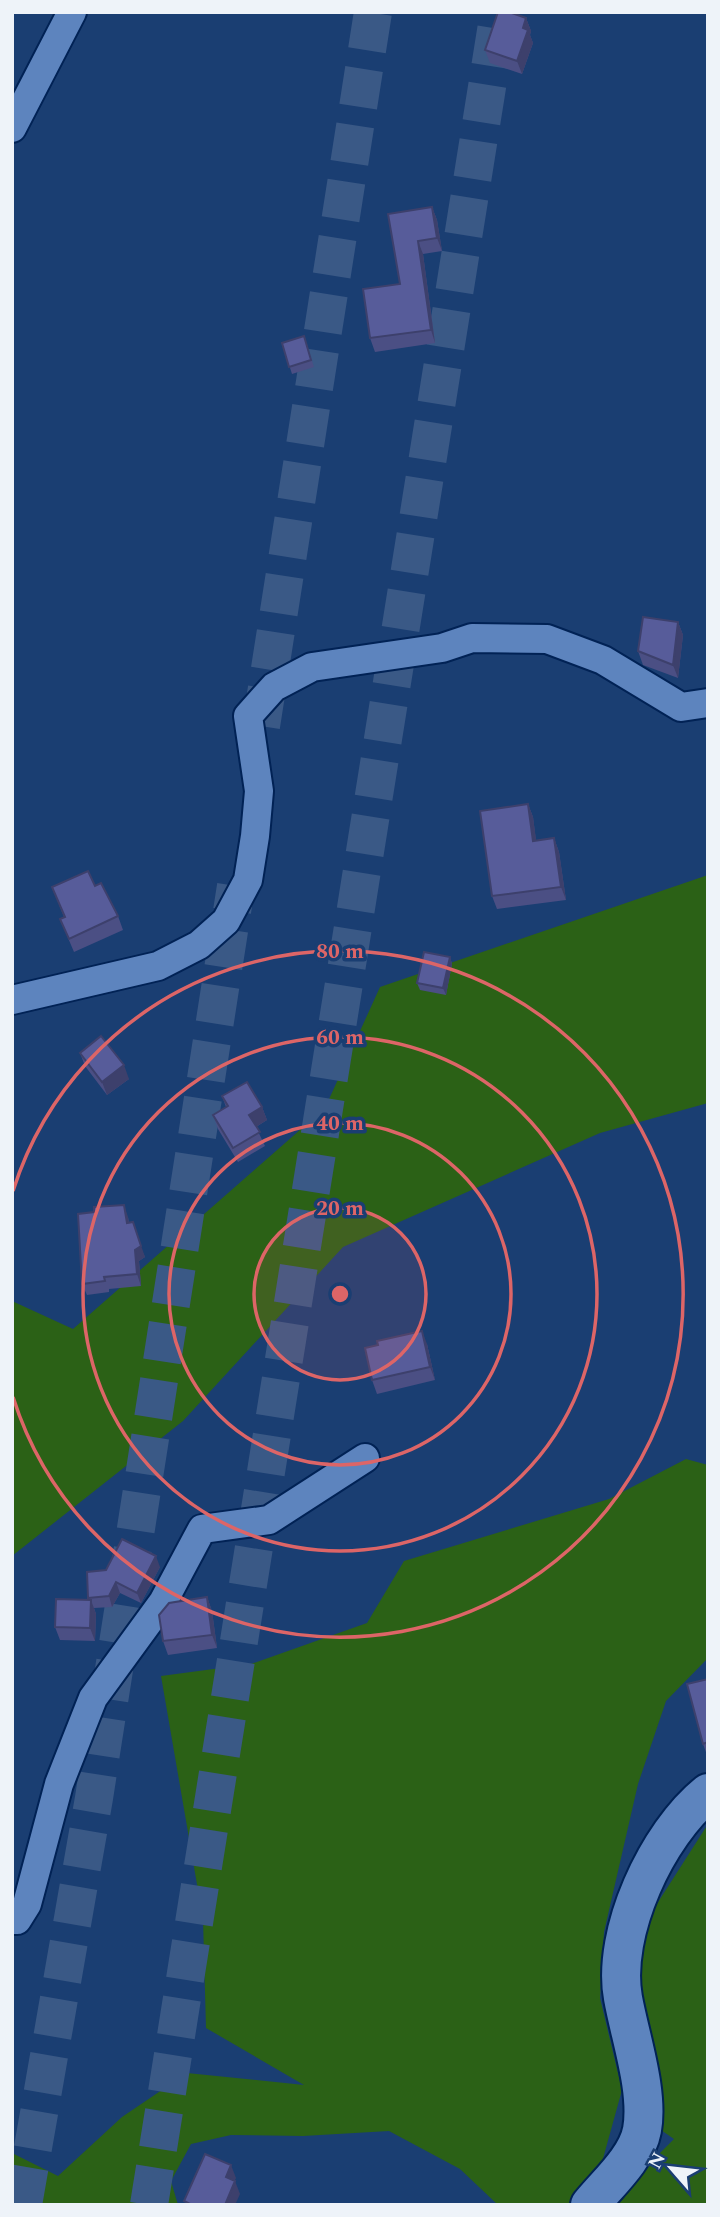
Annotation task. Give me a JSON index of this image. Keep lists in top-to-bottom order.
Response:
{
  "north": "top left",
  "rings": [
    "80 m",
    "60 m",
    "40 m",
    "20 m"
  ]
}
